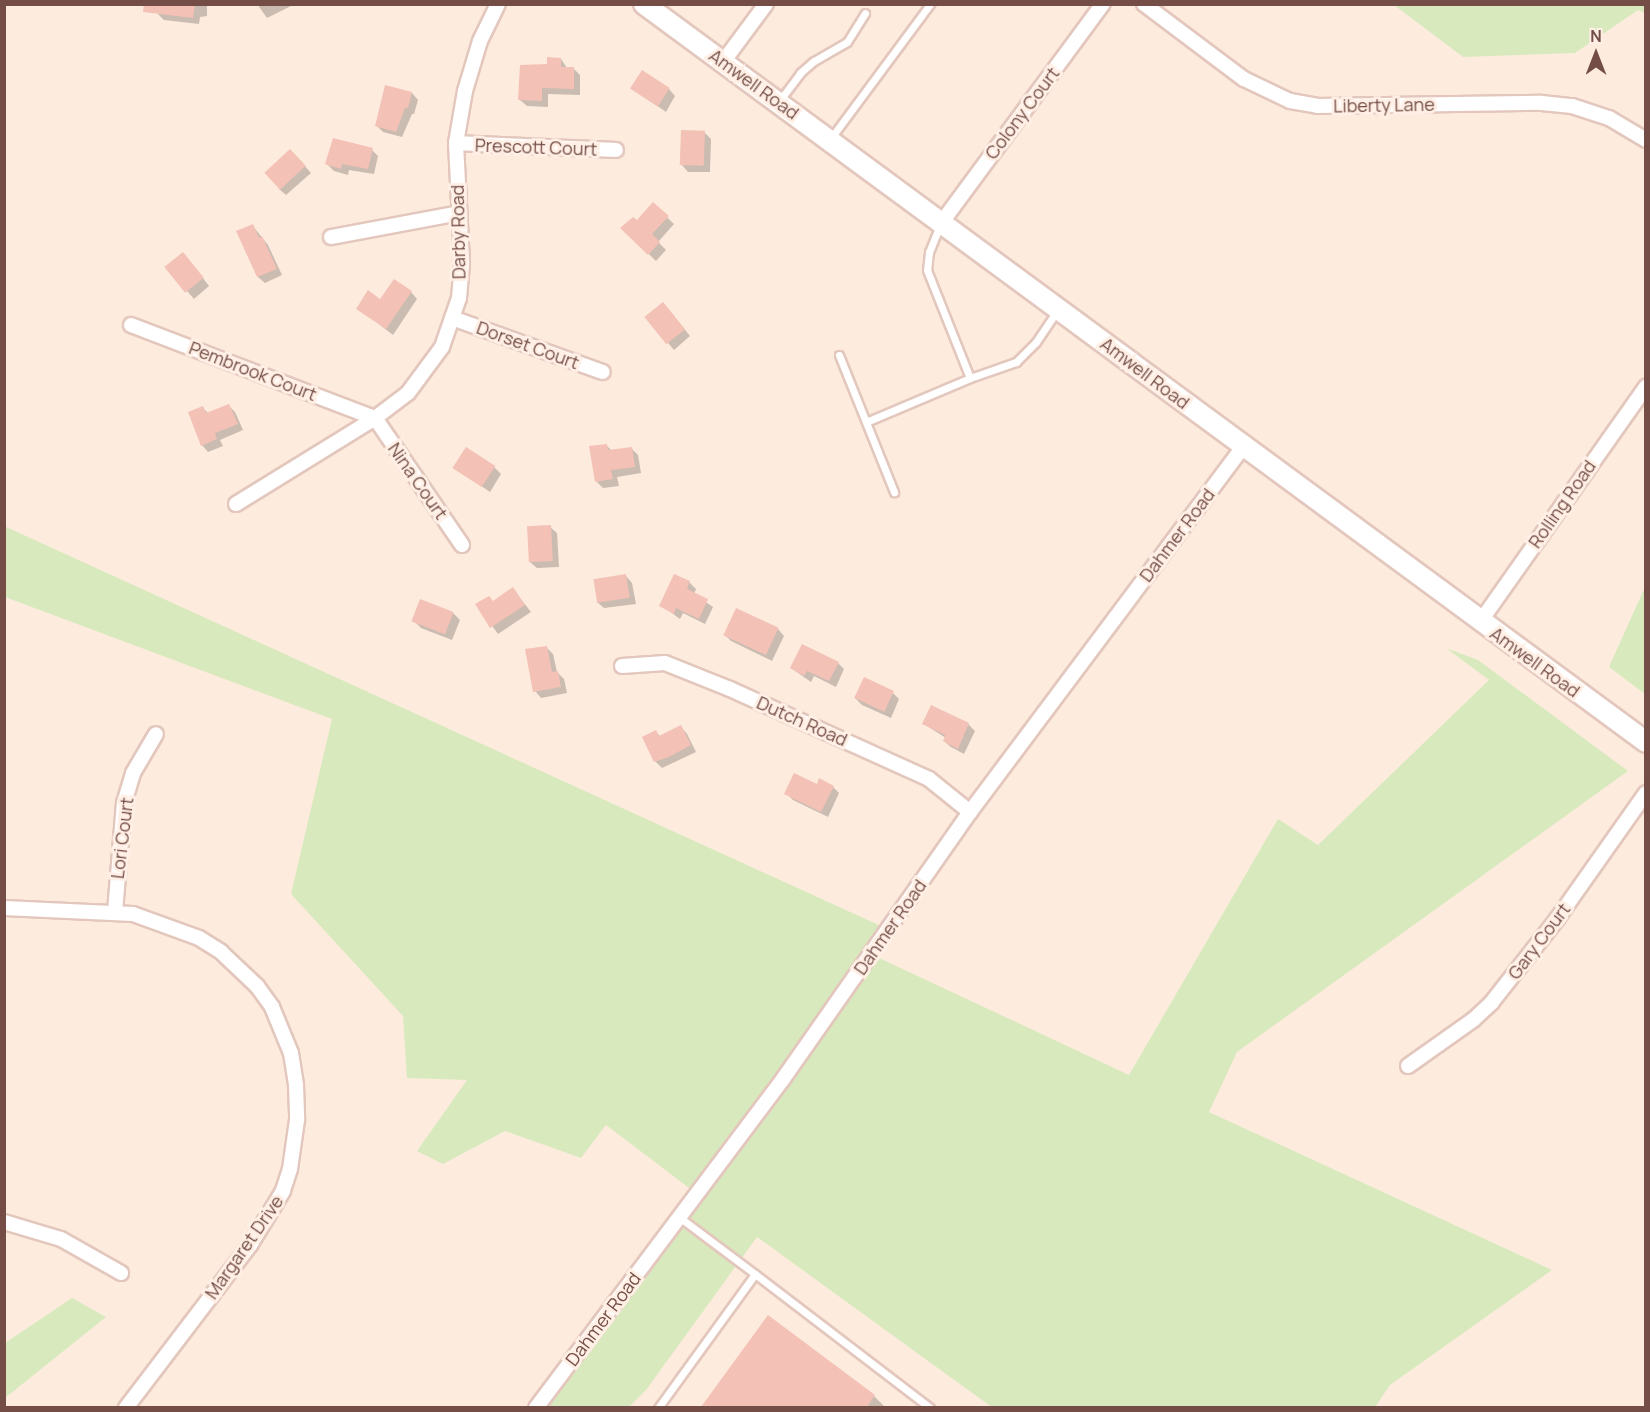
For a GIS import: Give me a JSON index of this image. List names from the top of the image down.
{
  "streets": {
    "main road": ["Amwell Road"],
    "street": [
      "Liberty Lane",
      "Colony Court",
      "Prescott Court",
      "Darby Road",
      "Dorset Court",
      "Pembrook Court",
      "Nina Court",
      "Rolling Road",
      "Dahmer Road",
      "Dutch Road",
      "Lori Court",
      "Gary Court",
      "Margaret Drive"
    ]
  },
  "crossings": [
    ["Amwell Road", "Colony Court"],
    ["Amwell Road", "Rolling Road"],
    ["Amwell Road", "Dahmer Road"],
    ["Prescott Court", "Darby Road"],
    ["Darby Road", "Dorset Court"],
    ["Darby Road", "Pembrook Court"],
    ["Darby Road", "Nina Court"],
    ["Pembrook Court", "Nina Court"],
    ["Dahmer Road", "Dutch Road"],
    ["Lori Court", "Margaret Drive"]
  ],
  "north": "top"
}
